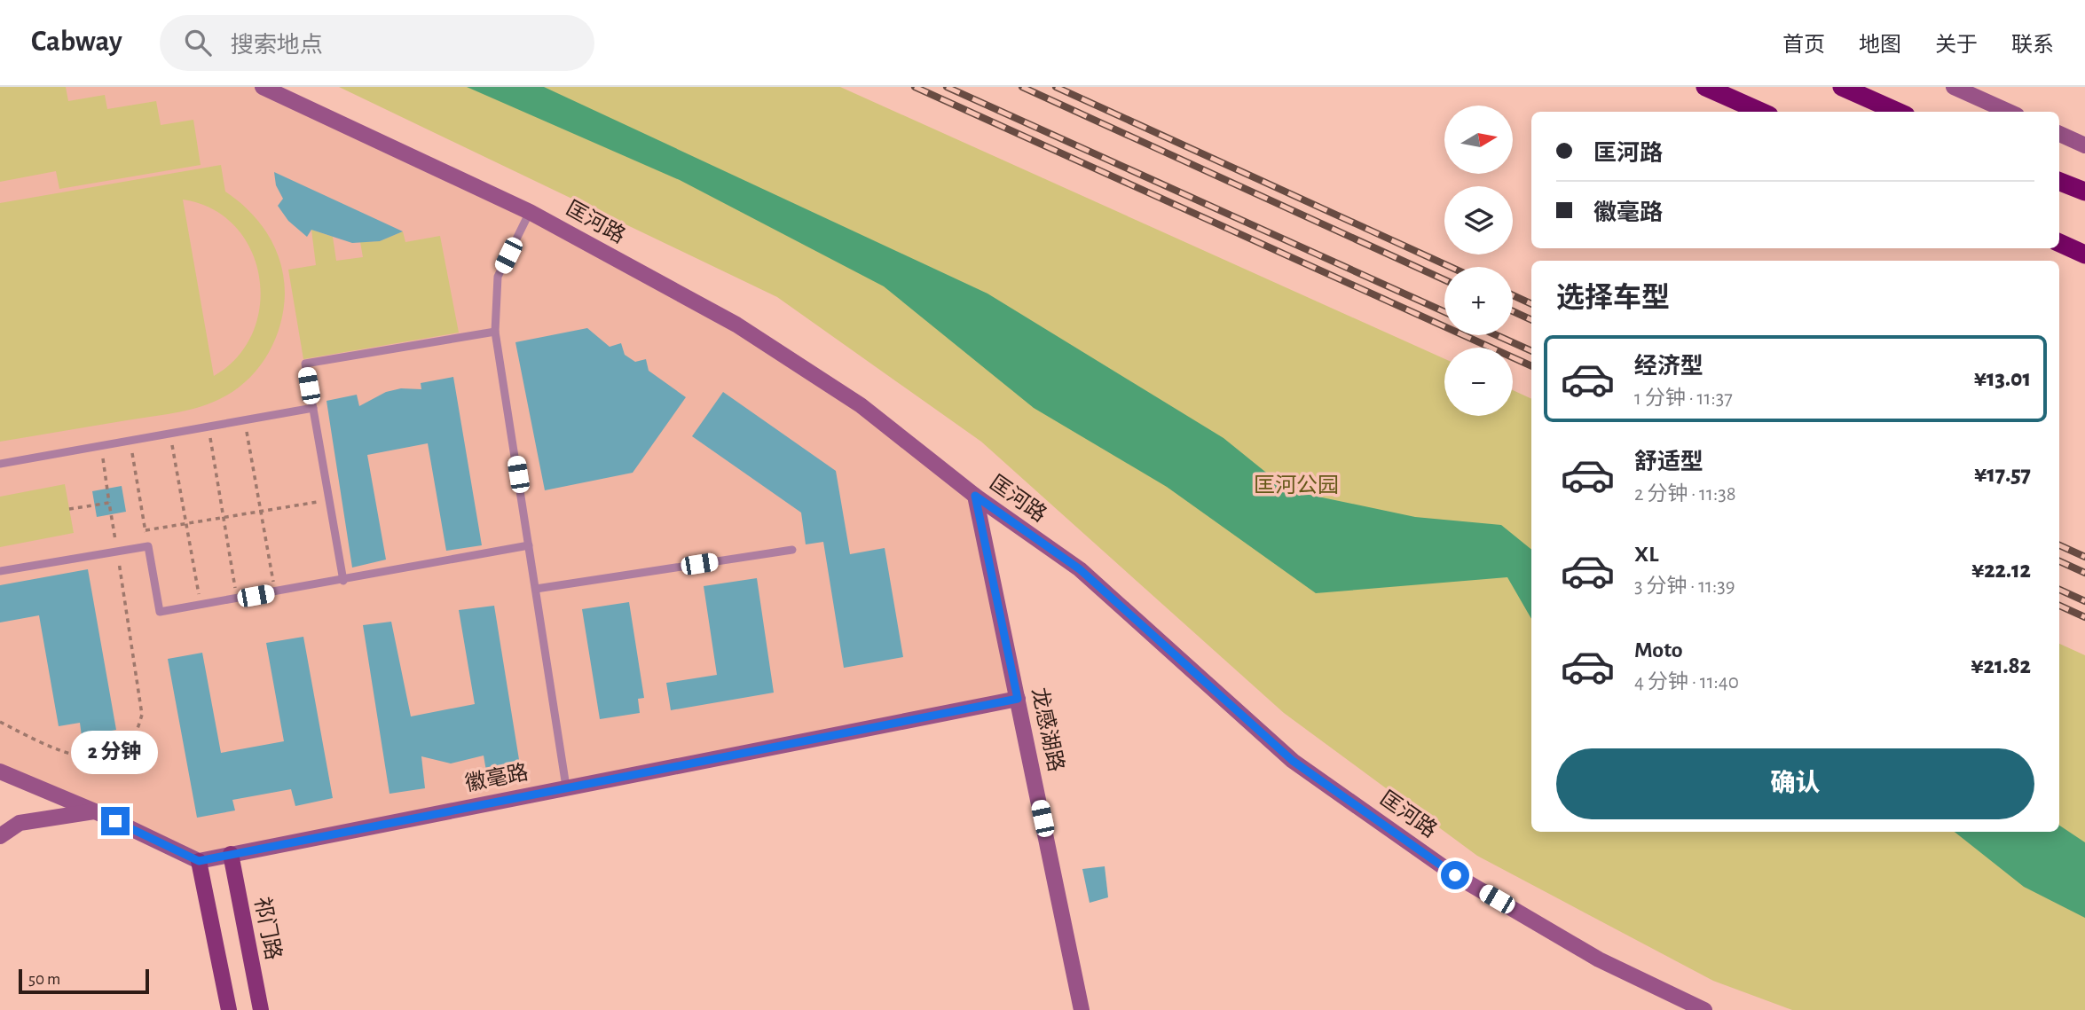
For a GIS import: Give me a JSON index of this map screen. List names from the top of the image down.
{
  "streets": {
    "main road": ["祁门路"],
    "street": ["匡河路", "龙感湖路", "徽毫路"]
  },
  "crossings": [
    ["匡河路", "龙感湖路"],
    ["龙感湖路", "徽毫路"],
    ["徽毫路", "祁门路"]
  ],
  "parks": ["匡河公园"],
  "scale_bar": "50 m",
  "north": "right",
  "page": {
    "header": "Cabway",
    "search": "搜索地点",
    "nav": [
      "首页",
      "地图",
      "关于",
      "联系"
    ],
    "map_buttons": ["+", "−"],
    "banner": ["匡河路", "徽毫路"],
    "heading": "选择车型",
    "list": [
      {
        "name": "经济型",
        "note": "1 分钟 · 11:37",
        "value": "¥13.01"
      },
      {
        "name": "舒适型",
        "note": "2 分钟 · 11:38",
        "value": "¥17.57"
      },
      {
        "name": "XL",
        "note": "3 分钟 · 11:39",
        "value": "¥22.12"
      },
      {
        "name": "Moto",
        "note": "4 分钟 · 11:40",
        "value": "¥21.82"
      }
    ],
    "bubble": "2 分钟",
    "buttons": "确认",
    "scale": "50 m"
  }
}
